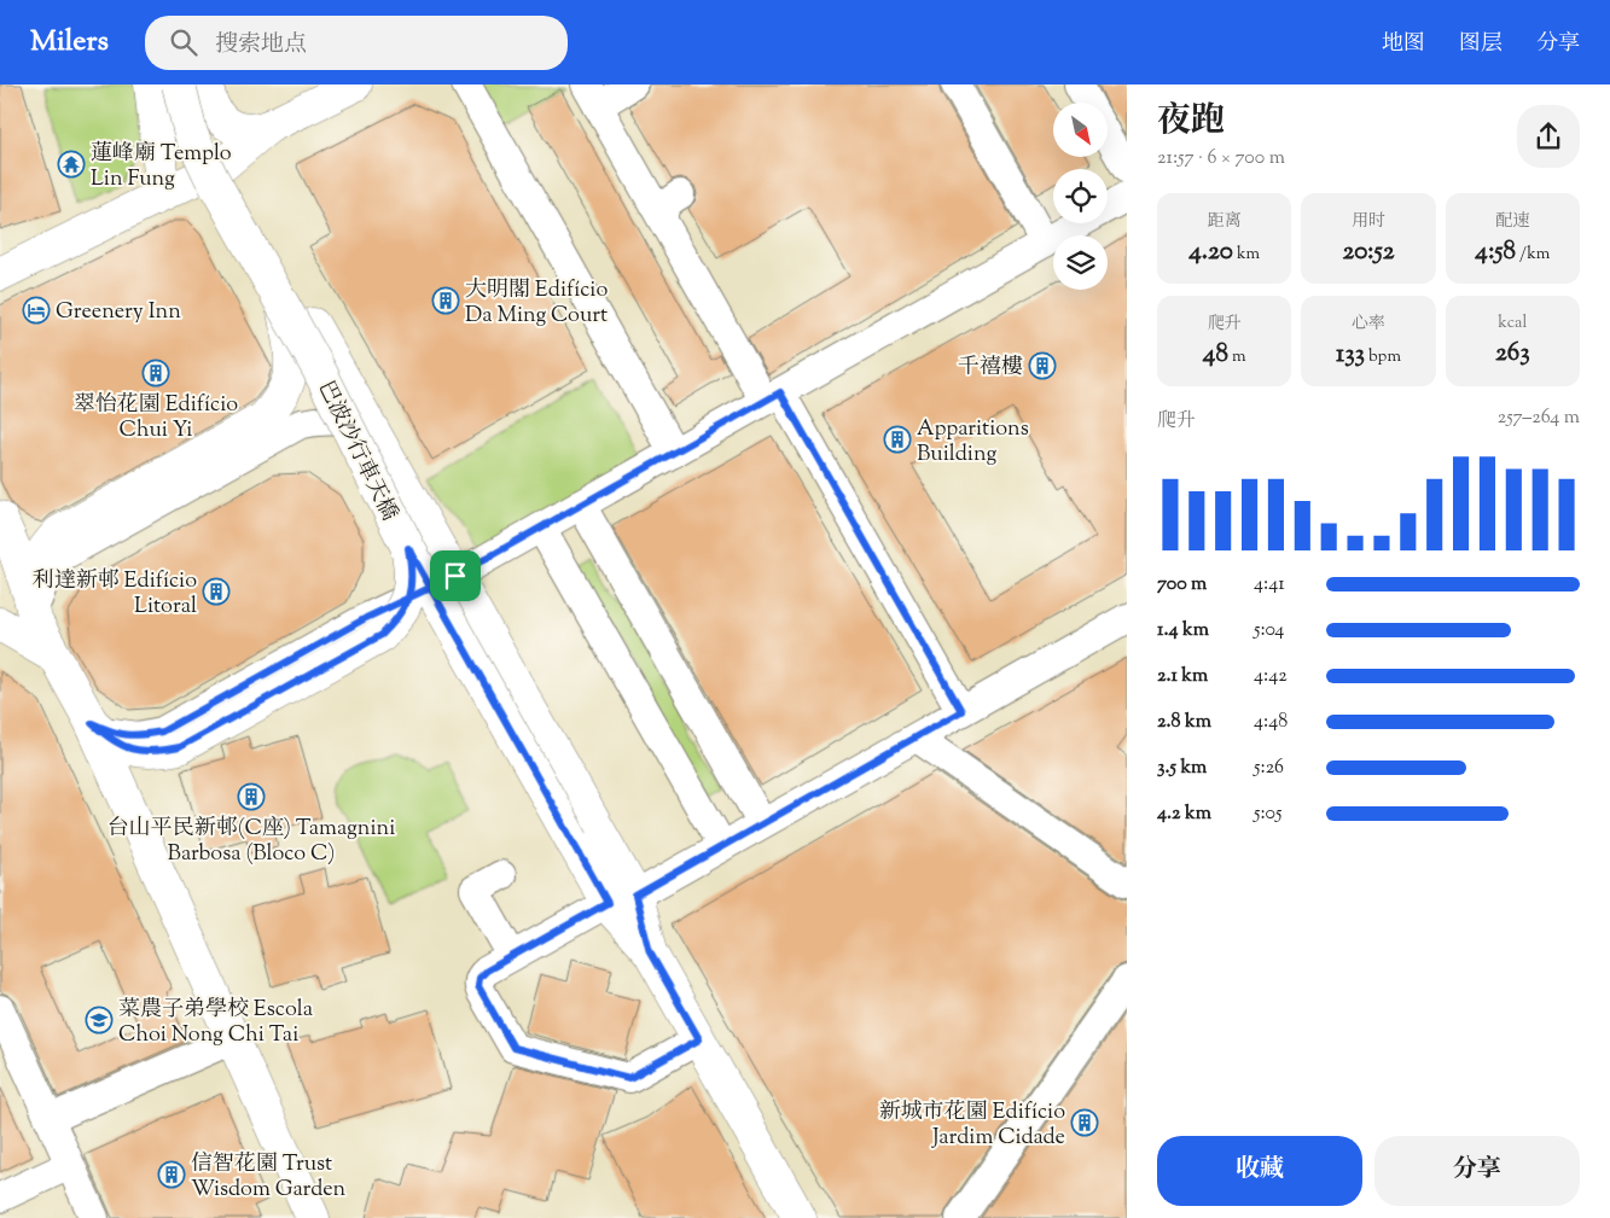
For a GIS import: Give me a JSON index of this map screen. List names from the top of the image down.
{
  "streets": {
    "main road": ["巴波沙行車天橋"]
  },
  "places": {
    "temple": ["蓮峰廟 Templo Lin Fung"],
    "building": [
      "大明閣 Edifício Da Ming Court",
      "千禧樓",
      "翠怡花園 Edifício Chui Yi",
      "Apparitions Building",
      "利達新邨 Edifício Litoral",
      "台山平民新邨(C座) Tamagnini Barbosa (Bloco C)",
      "新城市花園 Edifício Jardim Cidade",
      "信智花園 Trust Wisdom Garden"
    ],
    "hotel": ["Greenery Inn"],
    "school or university": ["菜農子弟學校 Escola Choi Nong Chi Tai"]
  },
  "north": "bottom right",
  "page": {
    "header": "Milers",
    "search": "搜索地点",
    "nav": ["地图", "图层", "分享"],
    "heading": ["夜跑", "21:57 · 6 × 700 m"],
    "stats": [
      ["距离", "4.20 km"],
      ["用时", "20:52"],
      ["配速", "4:58 /km"],
      ["爬升", "48 m"],
      ["心率", "133 bpm"],
      ["kcal", "263"]
    ],
    "chart": ["爬升", "257–264 m"],
    "list": [
      {
        "name": "700 m",
        "note": "4:41"
      },
      {
        "name": "1.4 km",
        "note": "5:04"
      },
      {
        "name": "2.1 km",
        "note": "4:42"
      },
      {
        "name": "2.8 km",
        "note": "4:48"
      },
      {
        "name": "3.5 km",
        "note": "5:26"
      },
      {
        "name": "4.2 km",
        "note": "5:05"
      }
    ],
    "buttons": ["收藏", "分享"]
  }
}
